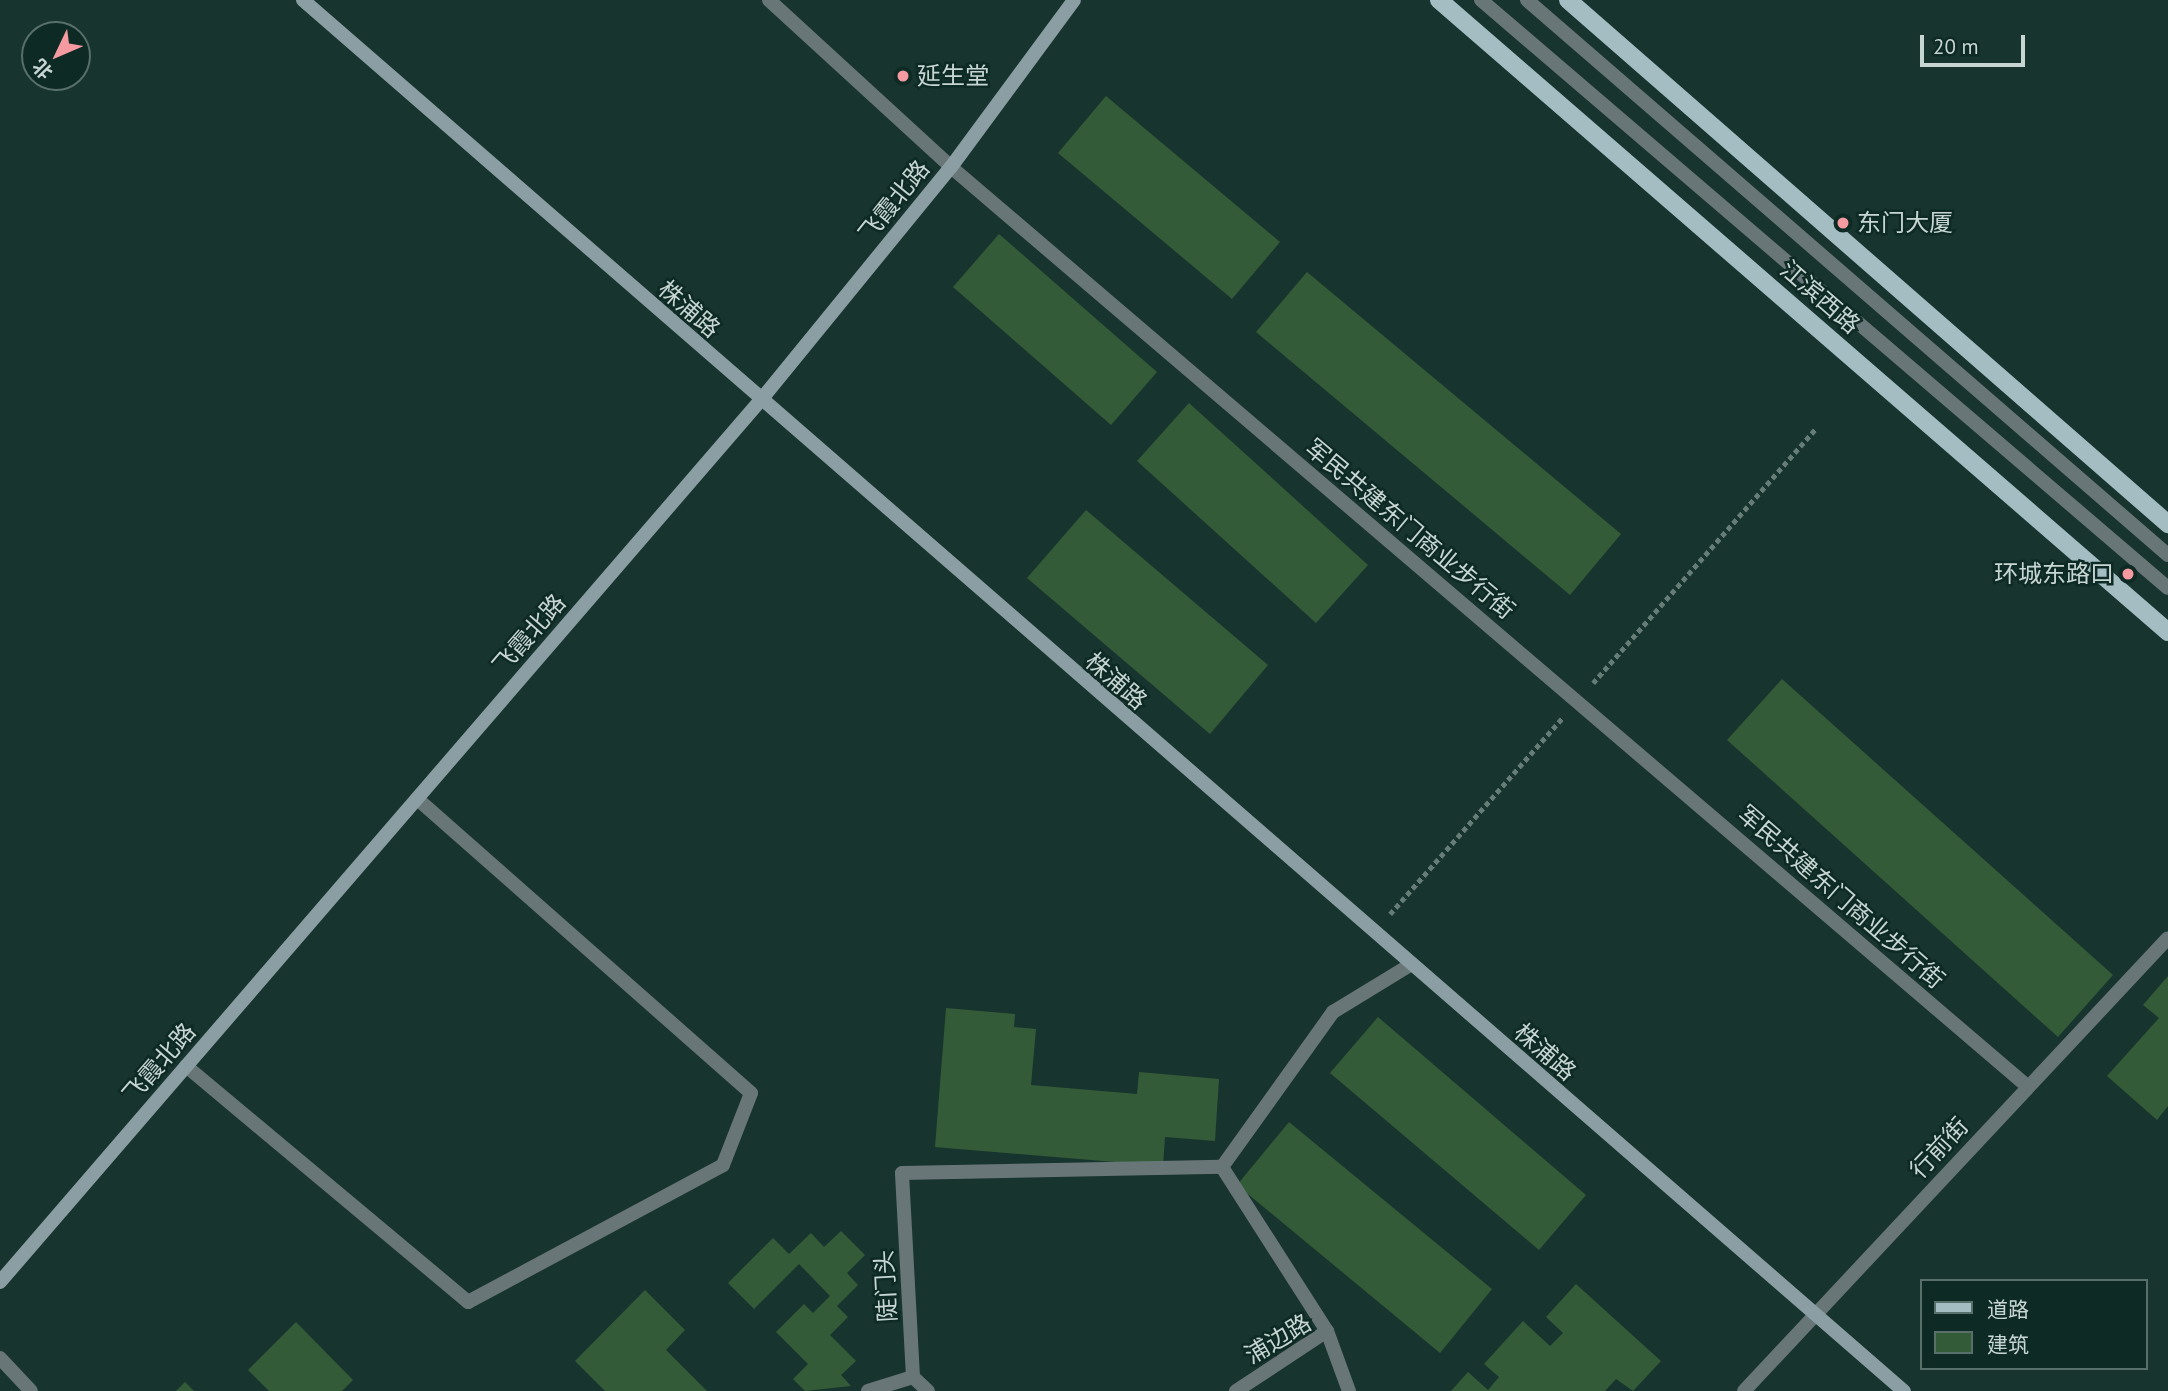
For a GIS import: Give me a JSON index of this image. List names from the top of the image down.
{
  "streets": {
    "main road": ["江滨西路"],
    "street": [
      "飞霞北路",
      "株浦路",
      "军民共建东门商业步行街",
      "行前街",
      "陡门头",
      "浦边路"
    ]
  },
  "crossings": [
    ["飞霞北路", "株浦路"],
    ["飞霞北路", "军民共建东门商业步行街"],
    ["株浦路", "行前街"],
    ["军民共建东门商业步行街", "行前街"]
  ],
  "places": ["延生堂", "东门大厦", "环城东路口"],
  "legend": ["道路", "建筑"],
  "scale_bar": "20 m",
  "north": "bottom left"
}
